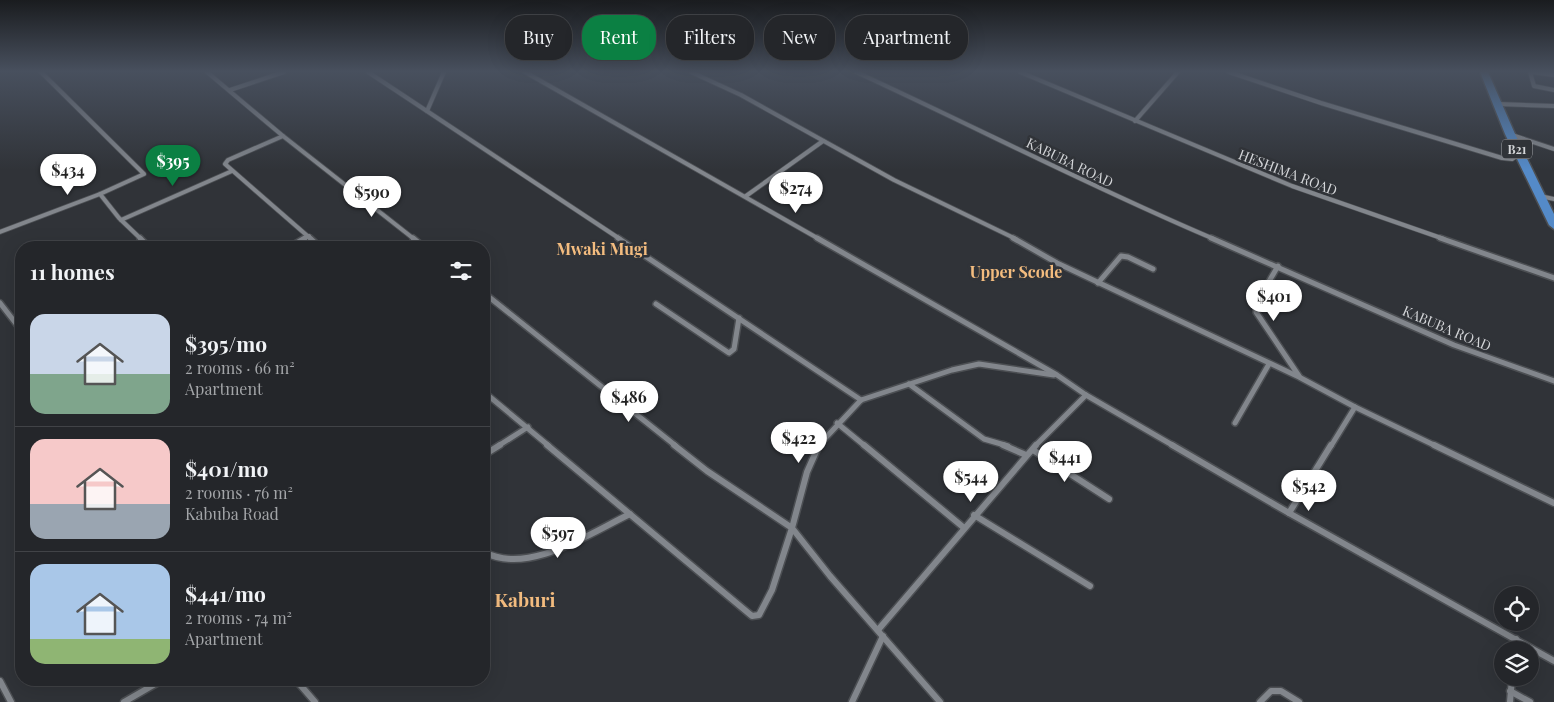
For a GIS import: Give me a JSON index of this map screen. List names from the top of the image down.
{
  "streets": {
    "highway": ["B21"],
    "street": ["KABUBA ROAD", "HESHIMA ROAD"]
  },
  "districts": ["Mwaki Mugi", "Upper Scode", "Kaburi"],
  "page": {
    "chip": [
      "Buy",
      "Rent",
      "Filters",
      "New",
      "Apartment"
    ],
    "price": [
      "$395",
      "$434",
      "$274",
      "$590",
      "$401",
      "$486",
      "$422",
      "$441",
      "$544",
      "$542",
      "$597"
    ],
    "heading": "11 homes",
    "list": [
      {
        "name": "$395/mo",
        "note": "2 rooms · 66 m² · Apartment"
      },
      {
        "name": "$401/mo",
        "note": "2 rooms · 76 m² · Kabuba Road"
      },
      {
        "name": "$441/mo",
        "note": "2 rooms · 74 m² · Apartment"
      }
    ]
  }
}
